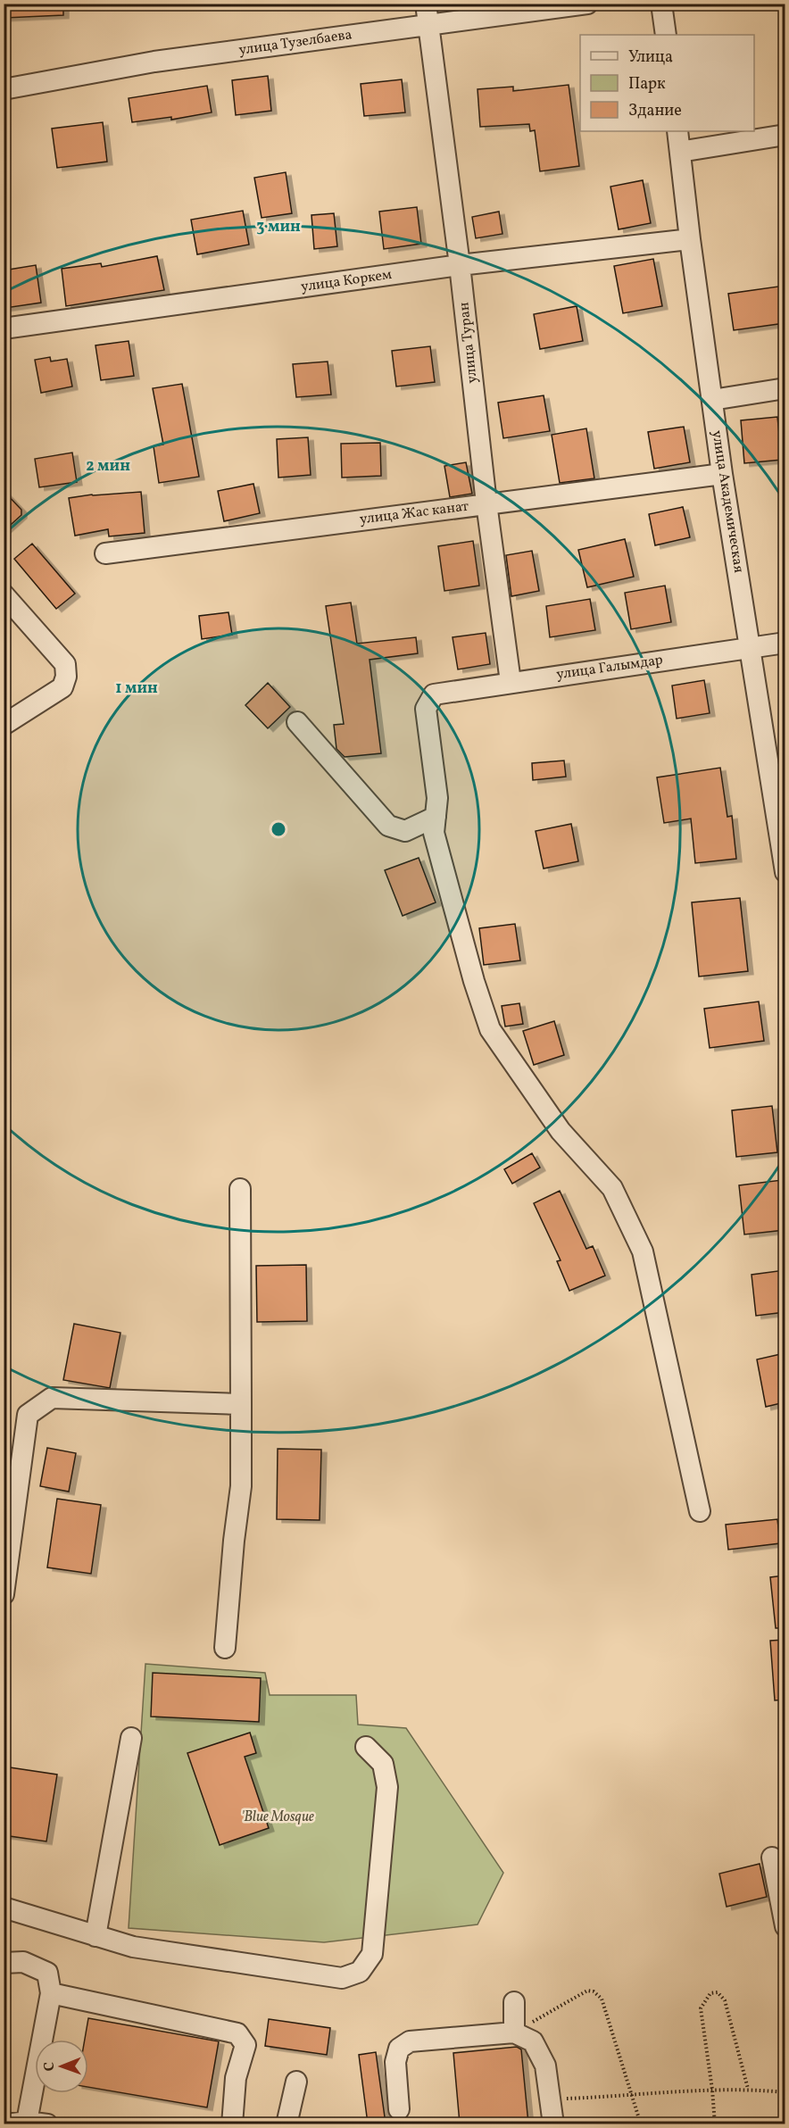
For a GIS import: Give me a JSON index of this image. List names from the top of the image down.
{
  "streets": {
    "street": [
      "улица Тузелбаева",
      "улица Коркем",
      "улица Туран",
      "улица Академическая",
      "улица Жас канат",
      "улица Галымдар"
    ]
  },
  "crossings": [
    ["улица Тузелбаева", "улица Туран"],
    ["улица Коркем", "улица Туран"],
    ["улица Коркем", "улица Академическая"],
    ["улица Туран", "улица Жас канат"],
    ["улица Туран", "улица Галымдар"],
    ["улица Академическая", "улица Жас канат"],
    ["улица Академическая", "улица Галымдар"]
  ],
  "parks": ["'Blue Mosque"],
  "legend": ["Улица", "Парк", "Здание"],
  "north": "left",
  "rings": ["3 мин", "2 мин", "1 мин"]
}
